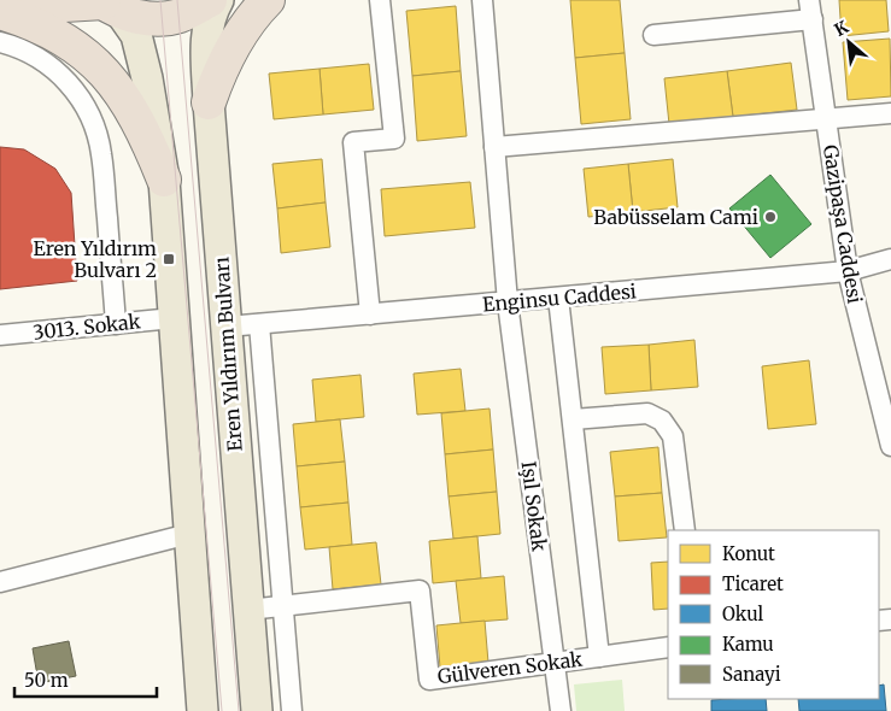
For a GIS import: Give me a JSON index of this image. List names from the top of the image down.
{
  "streets": {
    "main road": ["Eren Yıldırım Bulvarı"],
    "street": [
      "Gazipaşa Caddesi",
      "Enginsu Caddesi",
      "3013. Sokak",
      "Işıl Sokak",
      "Gülveren Sokak"
    ]
  },
  "crossings": [
    ["Gazipaşa Caddesi", "Enginsu Caddesi"],
    ["Enginsu Caddesi", "Eren Yıldırım Bulvarı"],
    ["Enginsu Caddesi", "Işıl Sokak"],
    ["Eren Yıldırım Bulvarı", "Gülveren Sokak"],
    ["Işıl Sokak", "Gülveren Sokak"]
  ],
  "places": {
    "other": ["Babüsselam Cami"],
    "transit": ["Eren Yıldırım Bulvarı 2"]
  },
  "legend": [
    "Konut",
    "Ticaret",
    "Okul",
    "Kamu",
    "Sanayi"
  ],
  "scale_bar": "50 m",
  "north": "top left"
}
